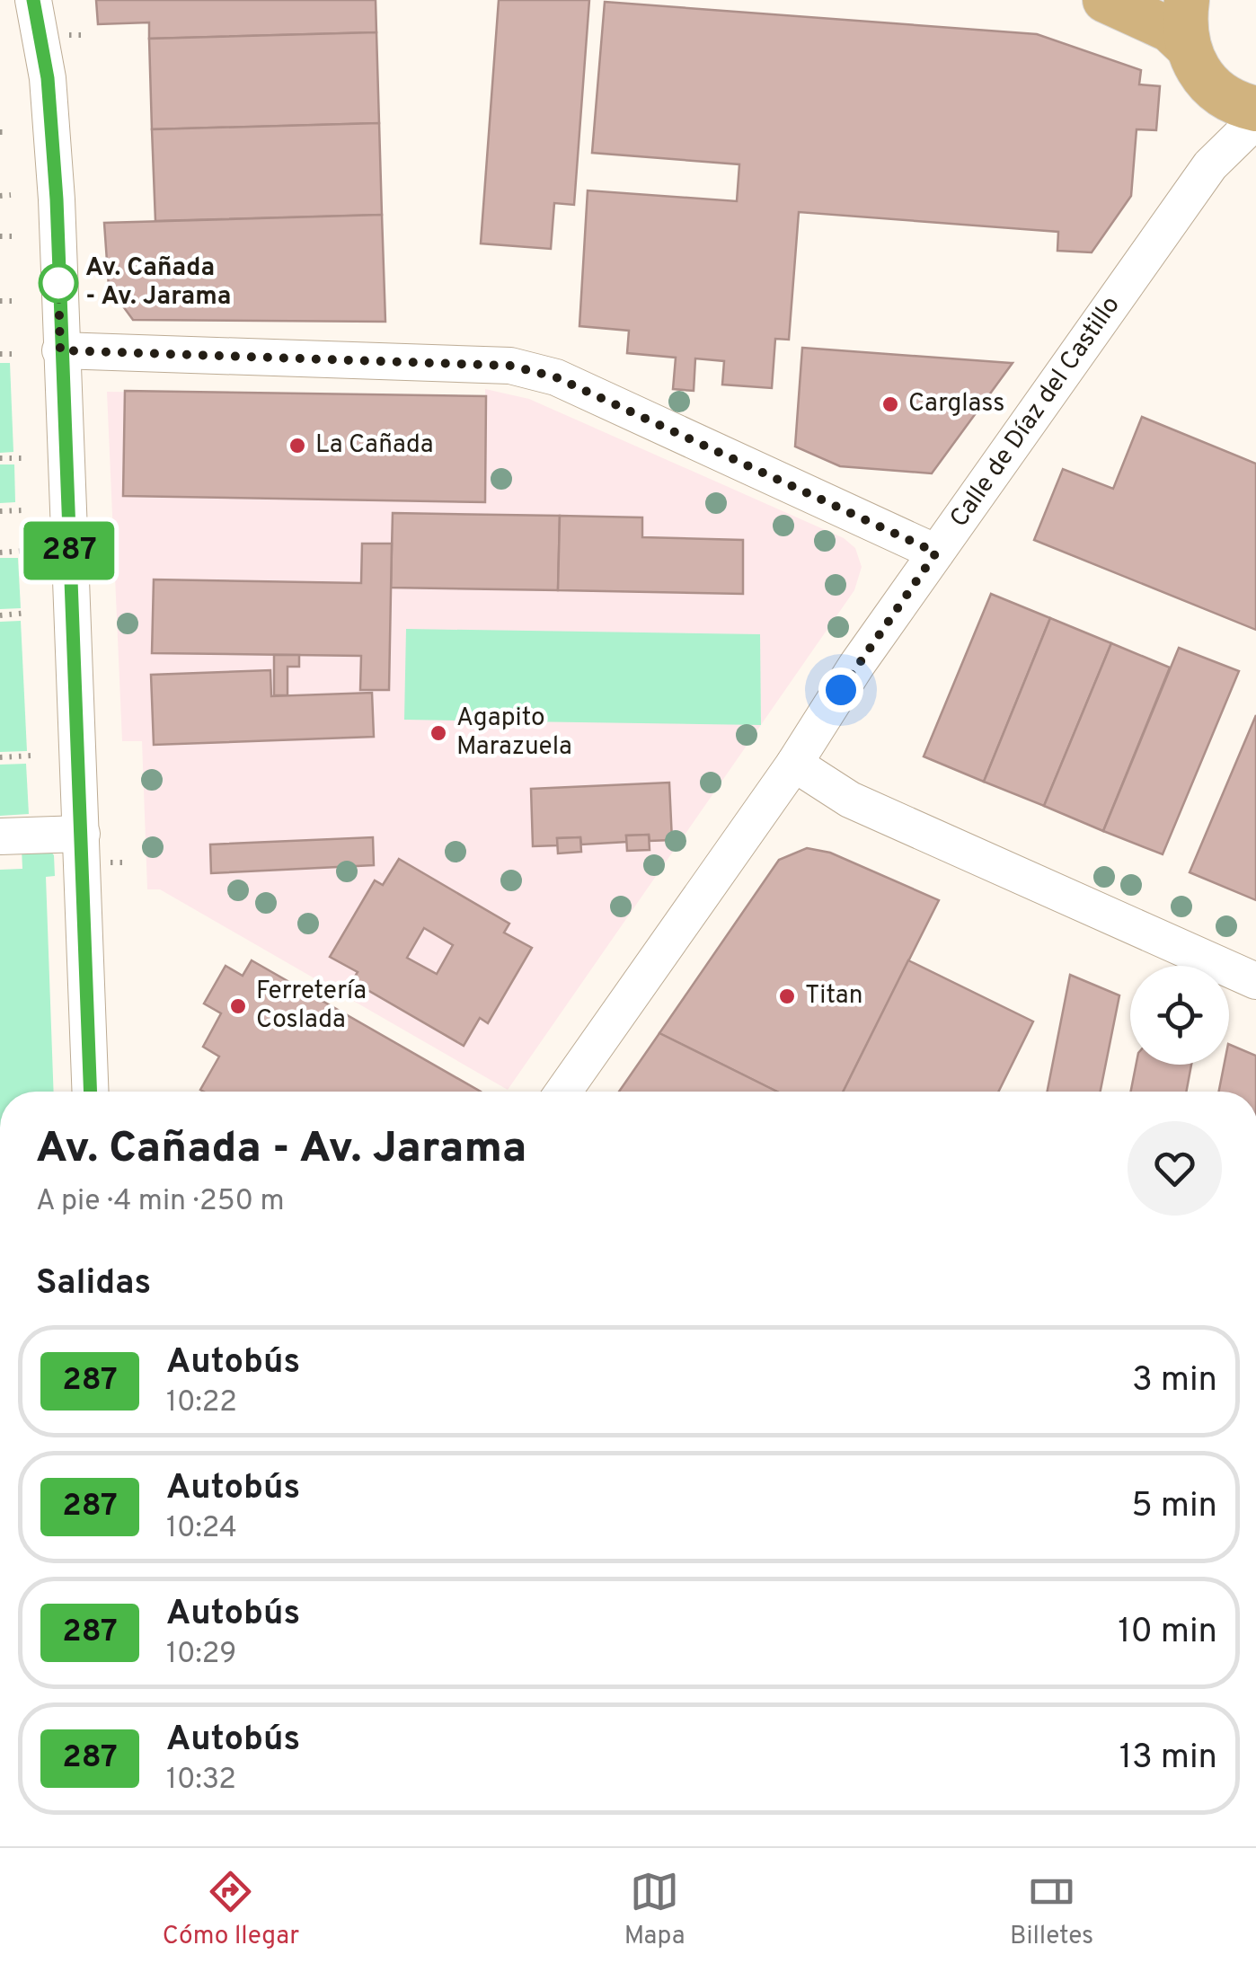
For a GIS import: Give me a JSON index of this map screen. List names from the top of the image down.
{
  "streets": {
    "street": ["Calle de Díaz del Castillo"]
  },
  "places": [
    "Av. Cañada - Av. Jarama",
    "Carglass",
    "La Cañada",
    "Agapito Marazuela",
    "Titan",
    "Ferretería Coslada"
  ],
  "lines": ["bus line 287"],
  "page": {
    "on_map": "287",
    "heading": [
      ["Av. Cañada - Av. Jarama", "A pie · 4 min · 250 m"],
      "Salidas"
    ],
    "list": [
      {
        "mark": "287",
        "name": "Autobús",
        "note": "10:22",
        "value": "3 min"
      },
      {
        "mark": "287",
        "name": "Autobús",
        "note": "10:24",
        "value": "5 min"
      },
      {
        "mark": "287",
        "name": "Autobús",
        "note": "10:29",
        "value": "10 min"
      },
      {
        "mark": "287",
        "name": "Autobús",
        "note": "10:32",
        "value": "13 min"
      }
    ],
    "tabs": ["Cómo llegar", "Mapa", "Billetes"]
  }
}
